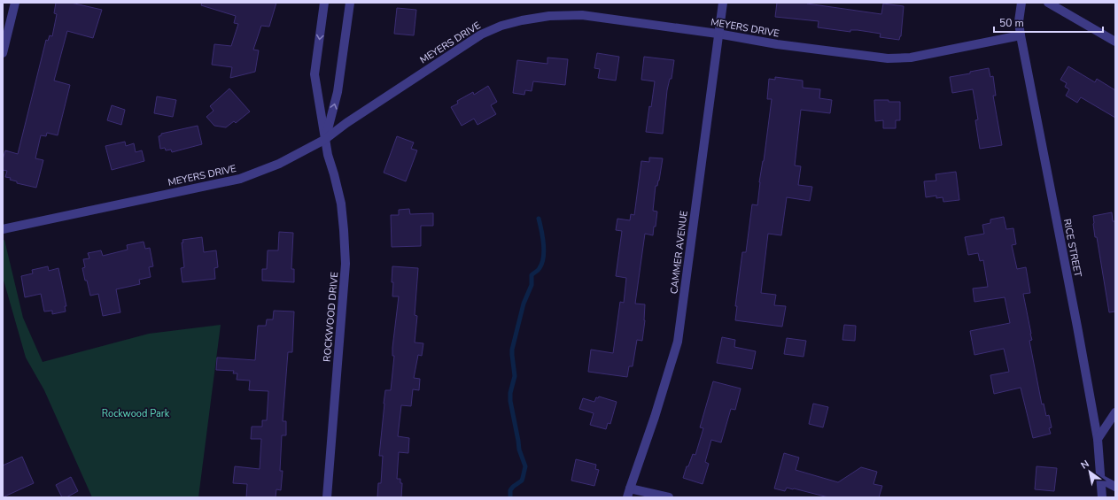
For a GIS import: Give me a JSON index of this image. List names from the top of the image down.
{
  "streets": {
    "street": [
      "MEYERS DRIVE",
      "RICE STREET",
      "CAMMER AVENUE",
      "ROCKWOOD DRIVE"
    ]
  },
  "crossings": [
    ["MEYERS DRIVE", "RICE STREET"],
    ["MEYERS DRIVE", "CAMMER AVENUE"],
    ["MEYERS DRIVE", "ROCKWOOD DRIVE"]
  ],
  "parks": ["Rockwood Park"],
  "scale_bar": "50 m",
  "north": "top left"
}
